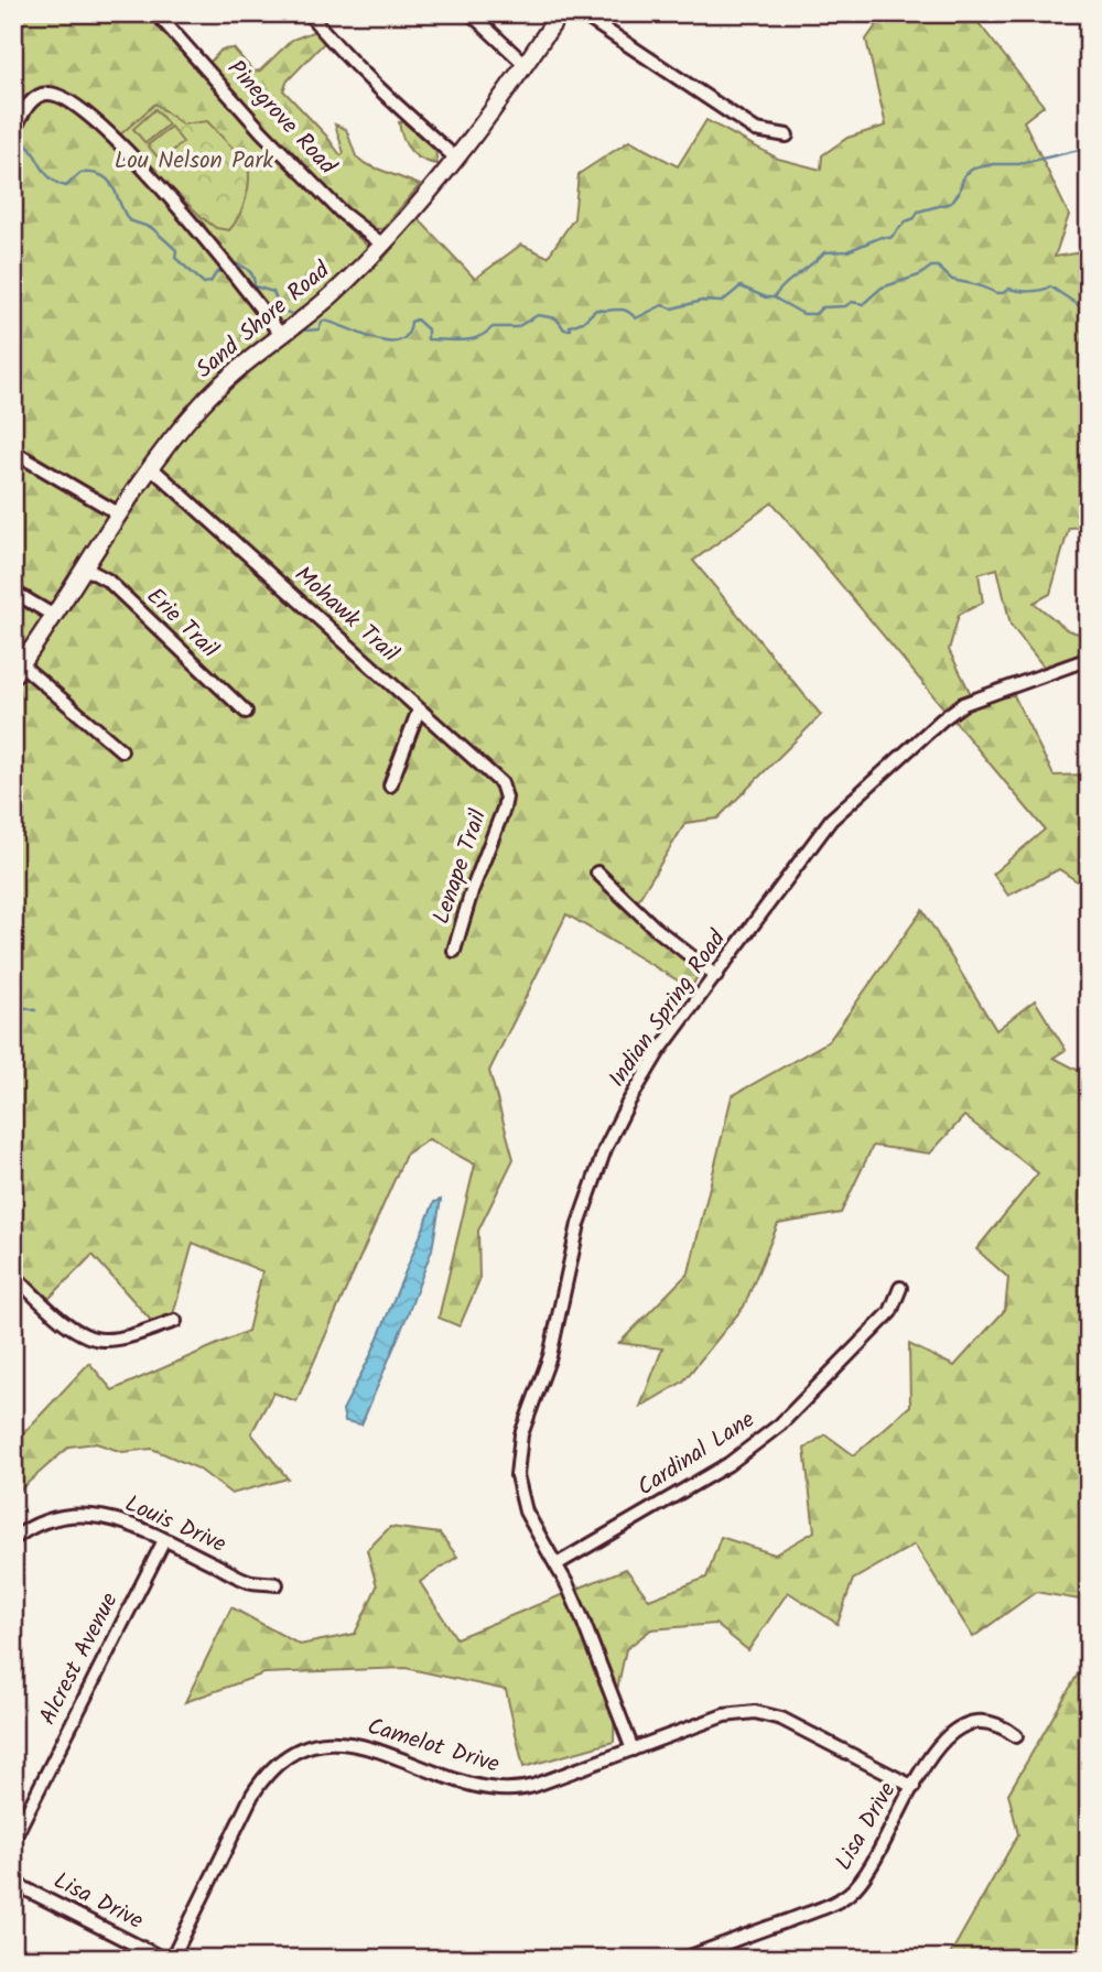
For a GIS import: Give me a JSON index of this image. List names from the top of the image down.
{
  "streets": {
    "street": [
      "Pinegrove Road",
      "Sand Shore Road",
      "Mohawk Trail",
      "Erie Trail",
      "Lenape Trail",
      "Indian Spring Road",
      "Cardinal Lane",
      "Louis Drive",
      "Alcrest Avenue",
      "Camelot Drive",
      "Lisa Drive"
    ]
  },
  "crossings": [
    ["Pinegrove Road", "Sand Shore Road"],
    ["Sand Shore Road", "Mohawk Trail"],
    ["Sand Shore Road", "Erie Trail"],
    ["Mohawk Trail", "Lenape Trail"],
    ["Indian Spring Road", "Cardinal Lane"],
    ["Indian Spring Road", "Camelot Drive"],
    ["Louis Drive", "Alcrest Avenue"],
    ["Camelot Drive", "Lisa Drive"]
  ],
  "parks": ["Lou Nelson Park"]
}
